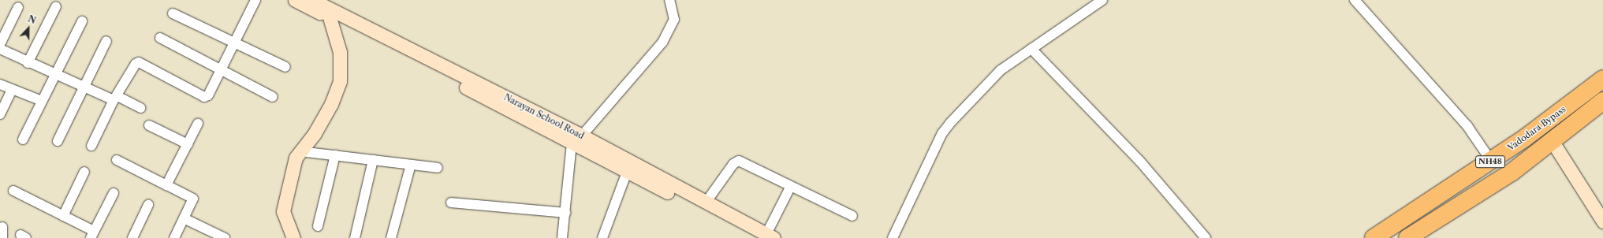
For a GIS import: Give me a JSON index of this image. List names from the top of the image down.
{
  "streets": {
    "highway": ["Vadodara Bypass", "NH48"],
    "street": ["Narayan School Road"]
  },
  "north": "top"
}
